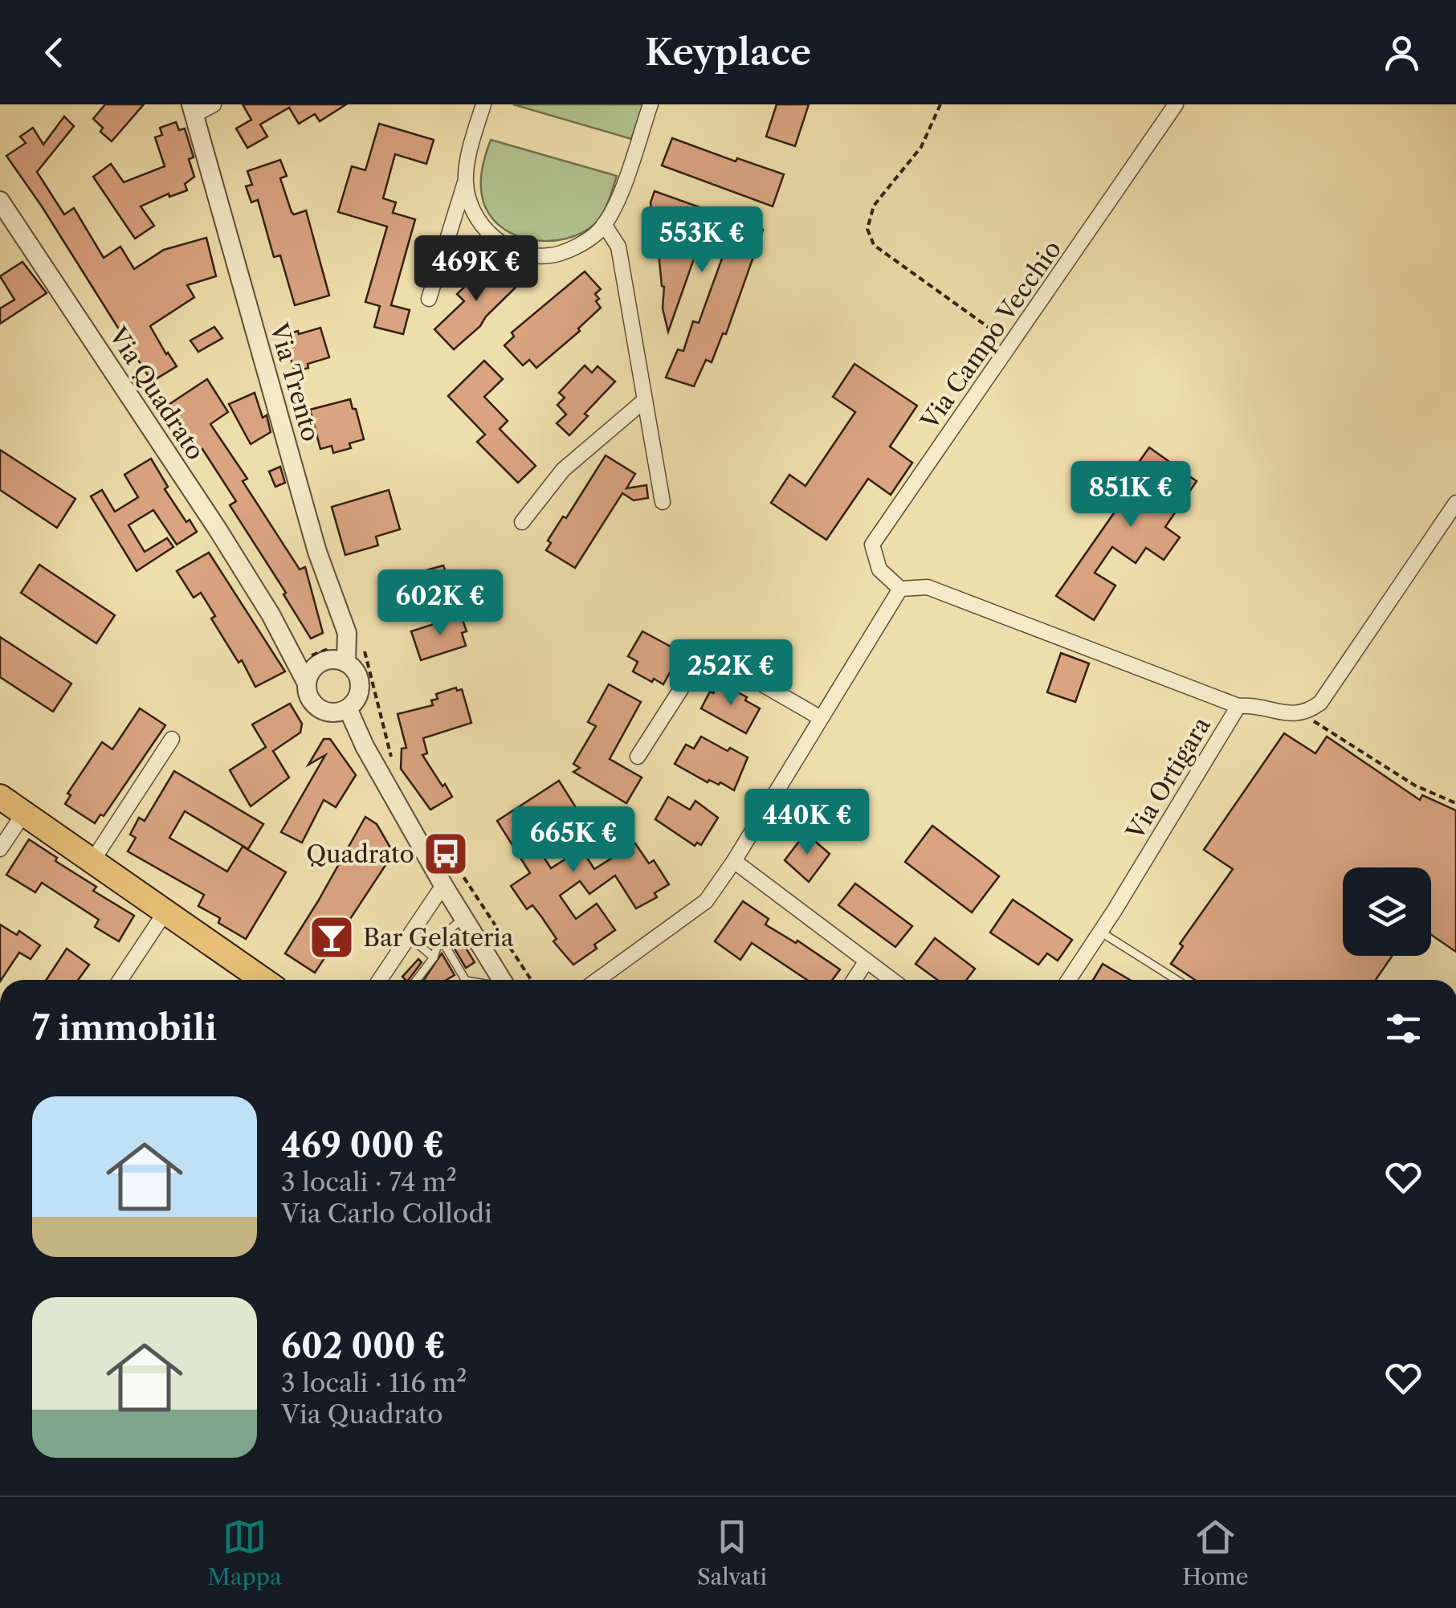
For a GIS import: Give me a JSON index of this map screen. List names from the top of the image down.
{
  "streets": {
    "street": [
      "Via Campo Vecchio",
      "Via Trento",
      "Via Quadrato",
      "Via Ortigara"
    ]
  },
  "crossings": [
    ["Via Trento", "Via Quadrato"]
  ],
  "places": {
    "bus stop": ["Quadrato"],
    "bar": ["Bar Gelateria"]
  },
  "page": {
    "header": "Keyplace",
    "price": [
      "553K €",
      "469K €",
      "851K €",
      "602K €",
      "252K €",
      "440K €",
      "665K €"
    ],
    "heading": "7 immobili",
    "list": [
      {
        "name": "469 000 €",
        "note": "3 locali · 74 m² · Via Carlo Collodi"
      },
      {
        "name": "602 000 €",
        "note": "3 locali · 116 m² · Via Quadrato"
      }
    ],
    "tabs": ["Mappa", "Salvati", "Home"]
  }
}
